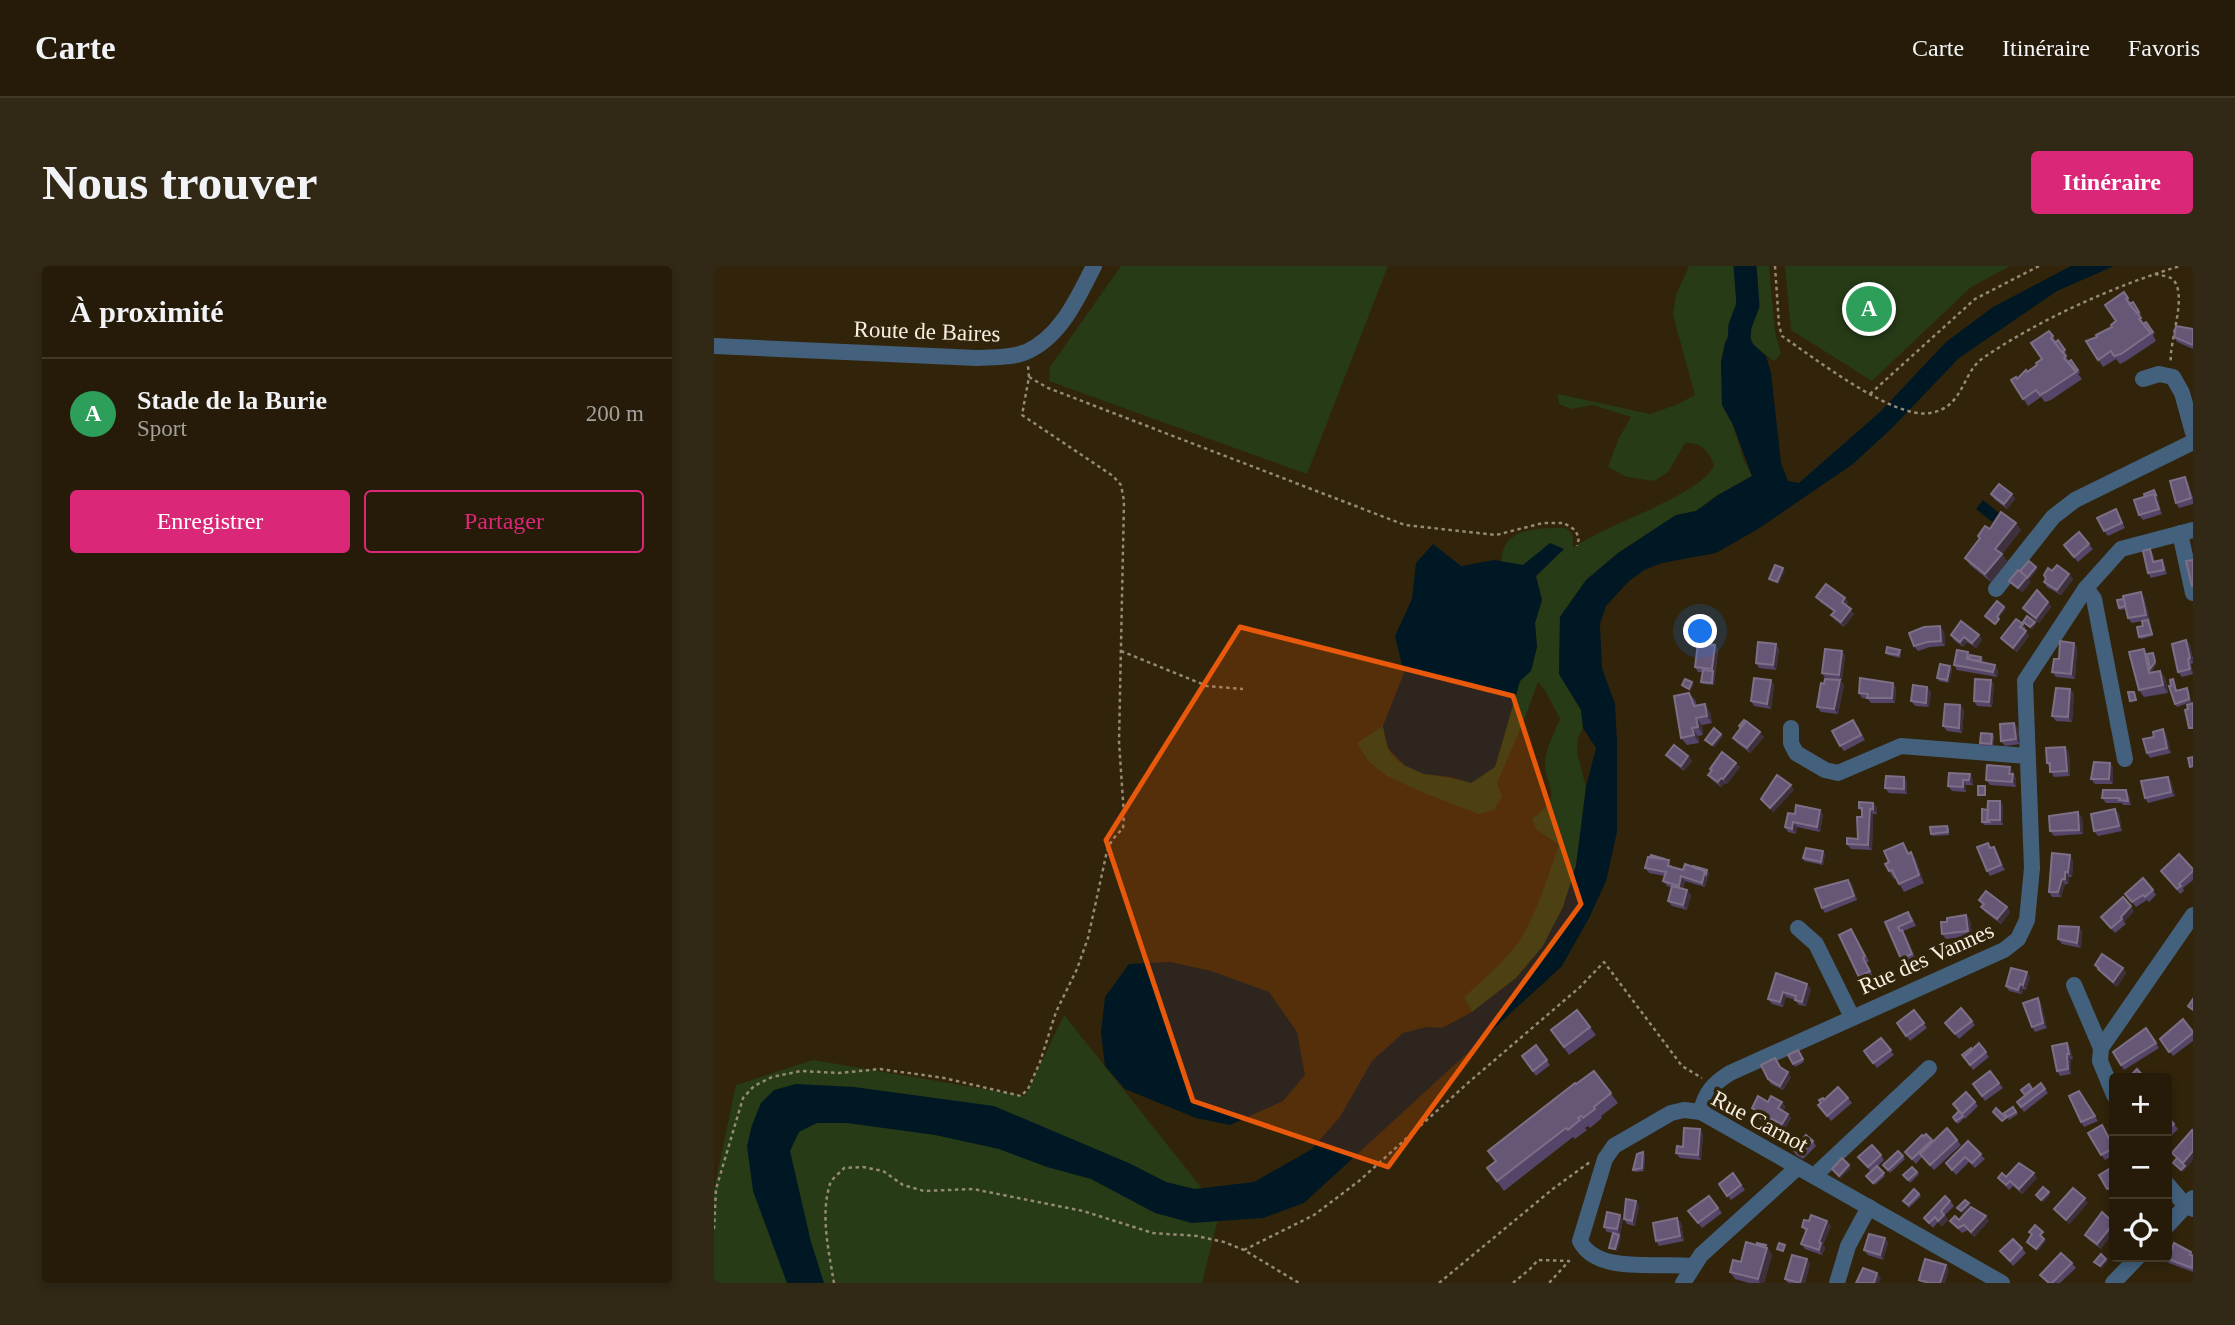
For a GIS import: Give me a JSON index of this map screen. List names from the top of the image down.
{
  "streets": {
    "street": ["Route de Baires", "Rue des Vannes", "Rue Carnot"]
  },
  "page": {
    "header": "Carte",
    "nav": ["Carte", "Itinéraire", "Favoris"],
    "buttons": [
      "Itinéraire",
      ["Enregistrer", "Partager"]
    ],
    "title": "Nous trouver",
    "heading": "À proximité",
    "pins": "A",
    "list": [
      {
        "mark": "A",
        "name": "Stade de la Burie",
        "note": "Sport",
        "value": "200 m"
      }
    ],
    "map_buttons": ["+", "−"]
  }
}
